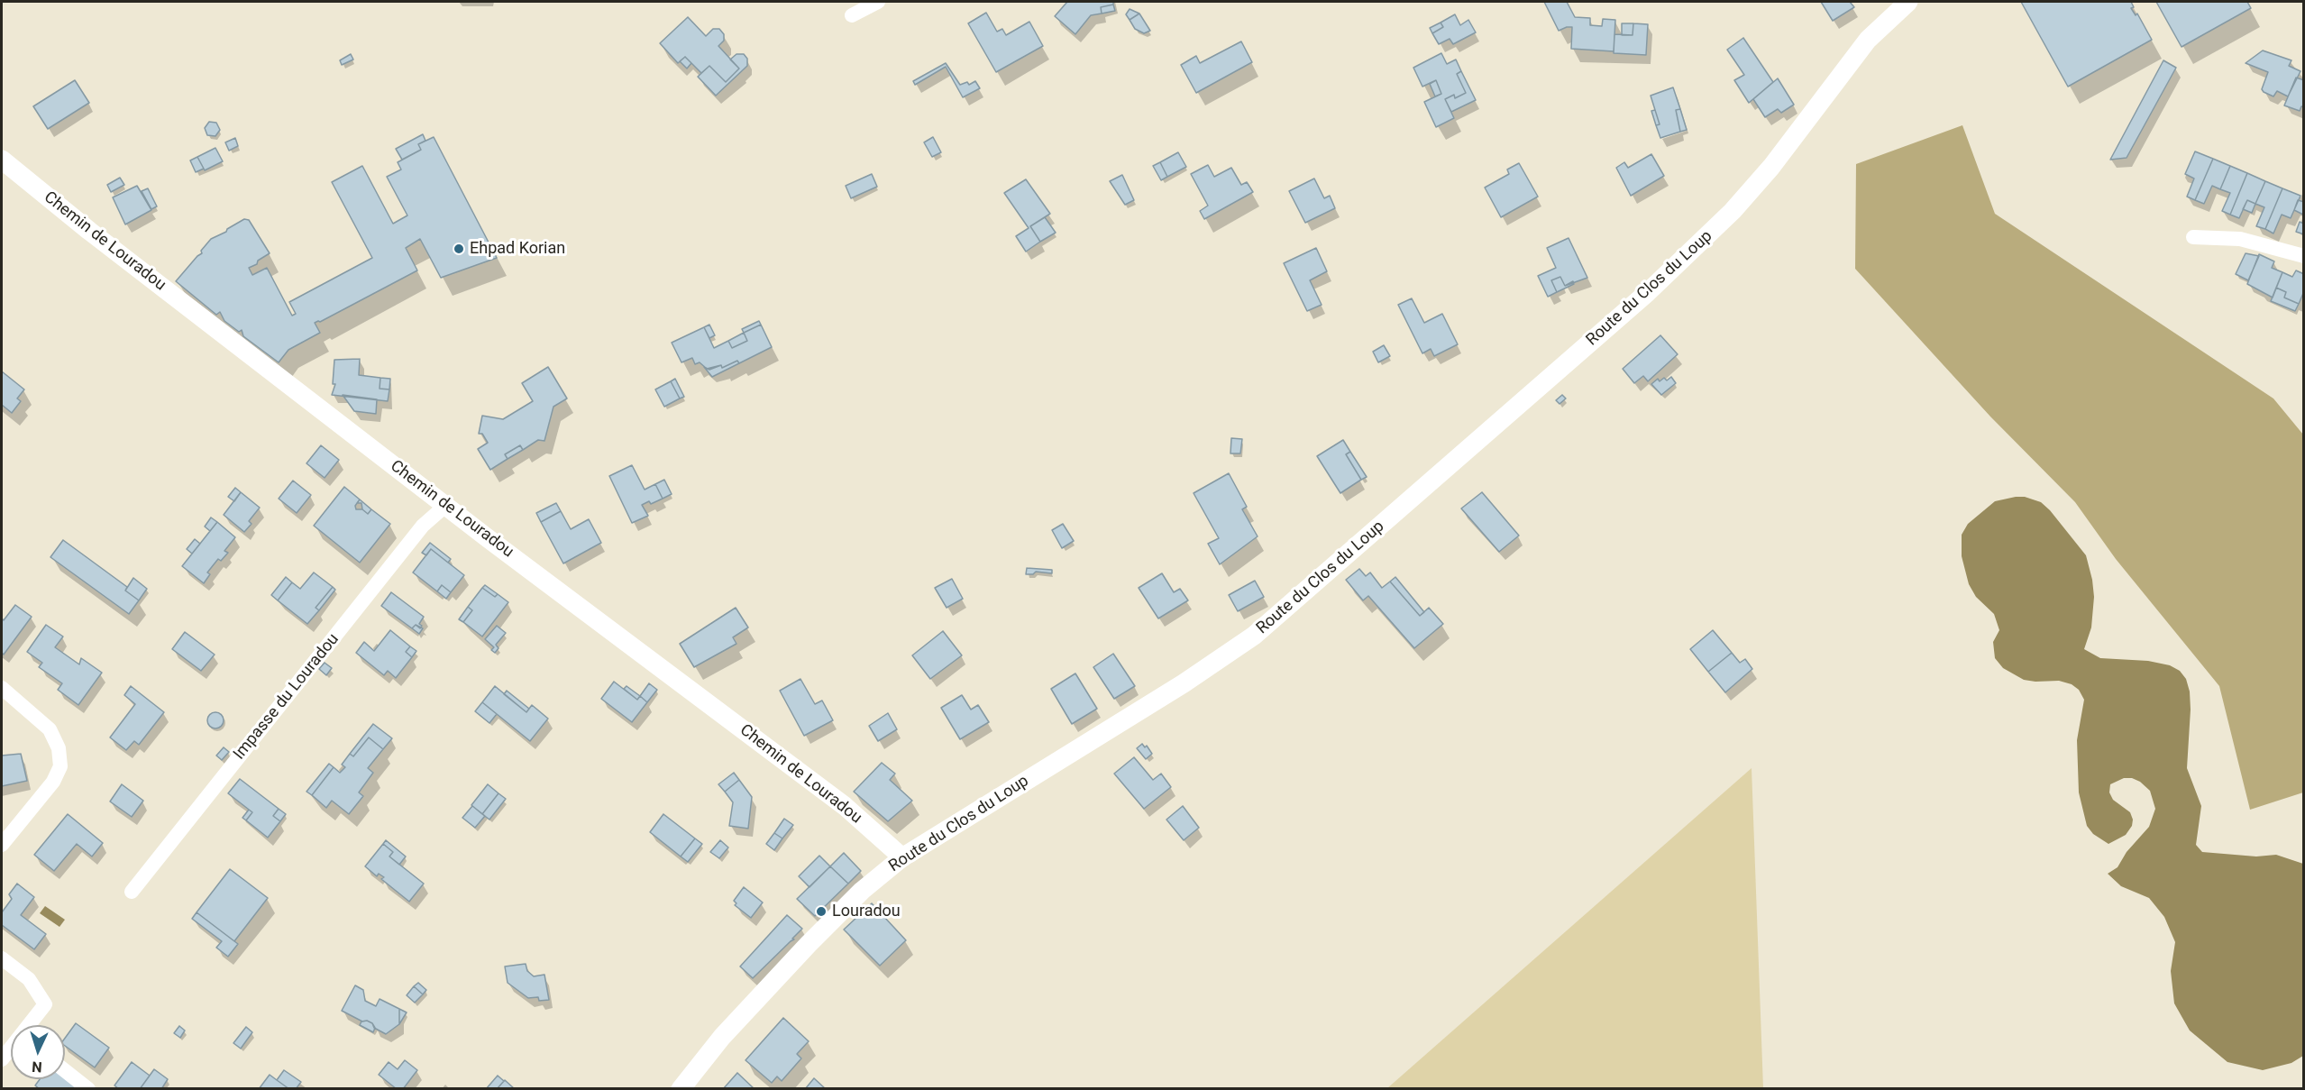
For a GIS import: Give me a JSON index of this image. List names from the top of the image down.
{
  "streets": {
    "street": ["Chemin de Louradou", "Route du Clos du Loup", "Impasse du Louradou"]
  },
  "crossings": [
    ["Chemin de Louradou", "Route du Clos du Loup"],
    ["Chemin de Louradou", "Impasse du Louradou"]
  ],
  "places": ["Ehpad Korian", "Louradou"],
  "north": "bottom"
}
